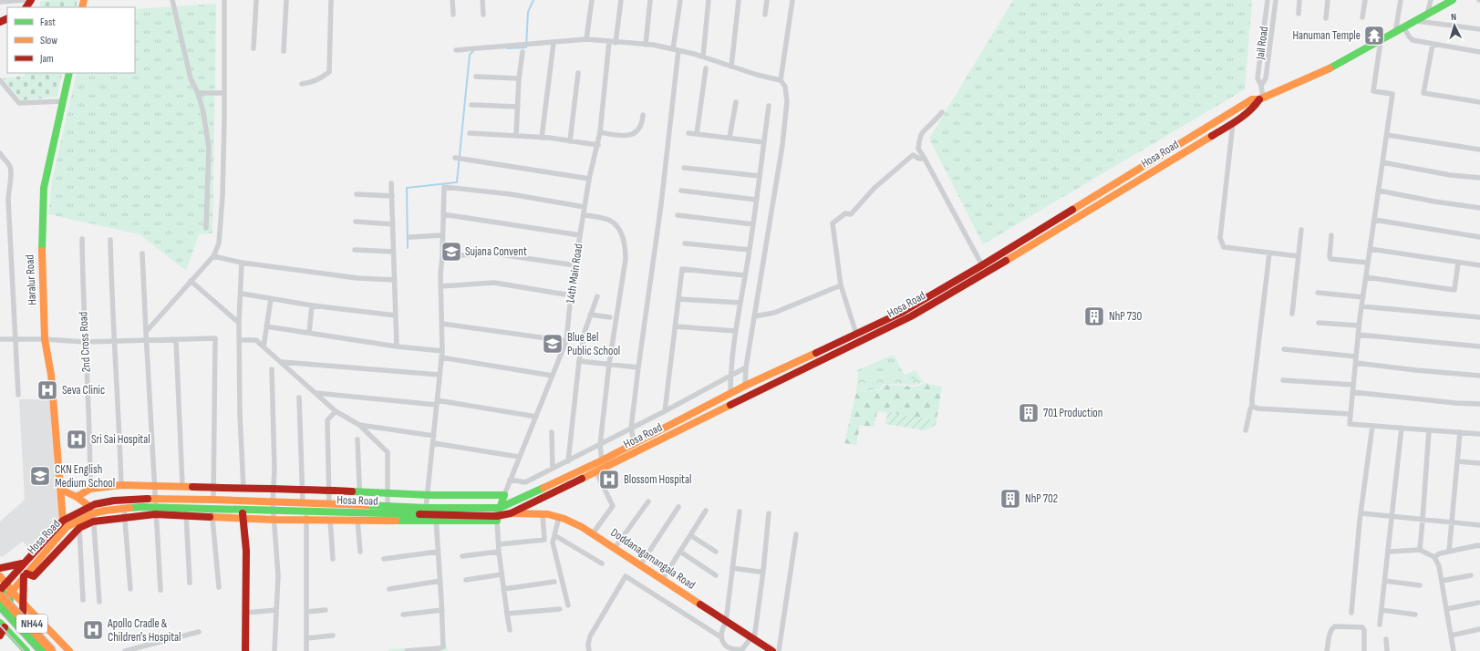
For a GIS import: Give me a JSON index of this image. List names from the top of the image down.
{
  "streets": {
    "main road": [
      "Hosa Road",
      "Haralur Road",
      "Doddanagamangala Road",
      "NH44"
    ],
    "street": ["Jail Road", "14th Main Road", "2nd Cross Road"]
  },
  "crossings": [
    ["Jail Road", "Hosa Road"],
    ["Hosa Road", "Haralur Road"],
    ["Hosa Road", "Doddanagamangala Road"],
    ["Hosa Road", "NH44"]
  ],
  "places": {
    "temple": ["Hanuman Temple"],
    "school or university": ["Sujana Convent", "Blue Bel Public School", "CKN English Medium School"],
    "building": ["NhP 730", "701 Production", "NhP 702"],
    "hospital": [
      "Seva Clinic",
      "Sri Sai Hospital",
      "Blossom Hospital",
      "Apollo Cradle & Children's Hospital"
    ]
  },
  "legend": ["Fast", "Slow", "Jam"],
  "north": "top"
}
